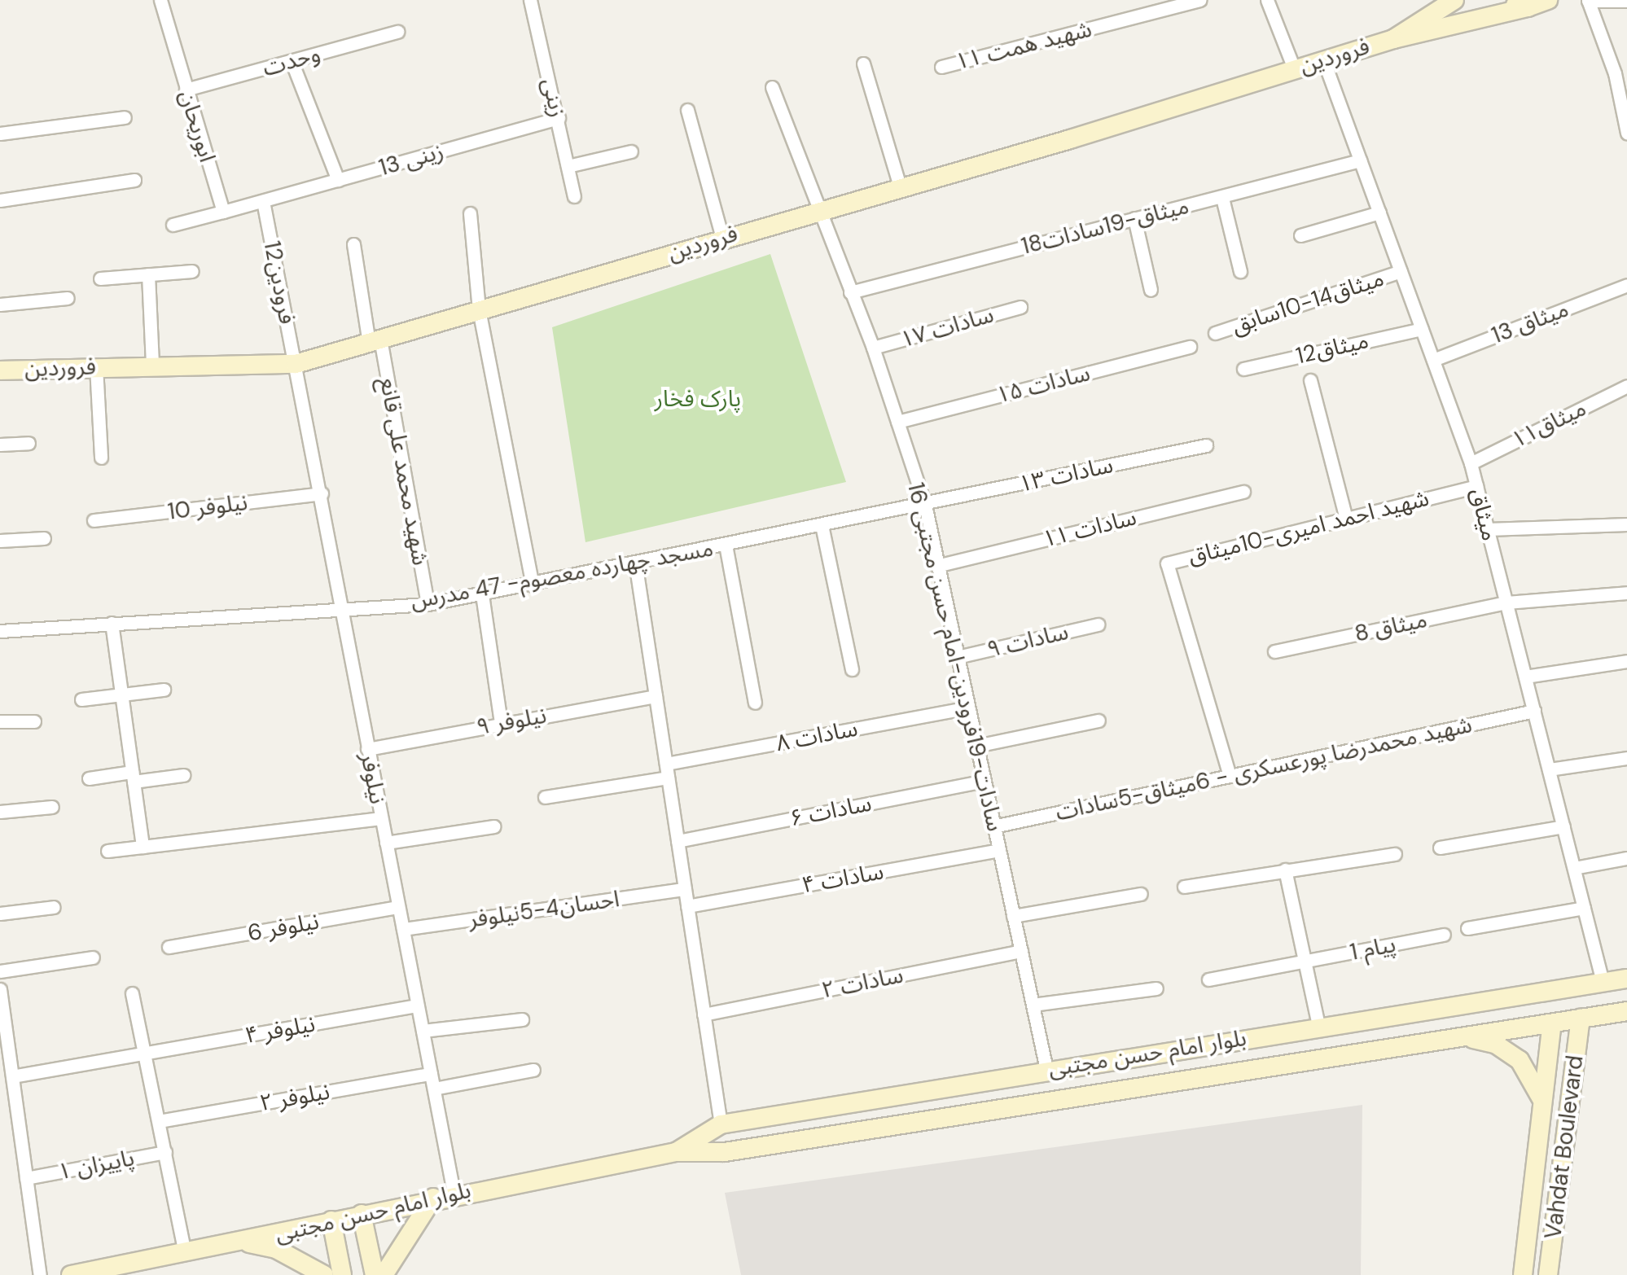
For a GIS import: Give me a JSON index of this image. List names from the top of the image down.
{
  "streets": {
    "main road": ["فروردین", "بلوار امام حسن مجتبی", "Vahdat Boulevard"],
    "street": [
      "شهید همت ۱۱",
      "وحدت",
      "زینی",
      "ابوریحان",
      "زینی 13",
      "18میثاق-19سادات",
      "12فرودین",
      "میثاق14-10سابق",
      "میثاق 13",
      "سادات ۱۷",
      "12میثاق",
      "سادات ۱۵",
      "میثاق۱۱",
      "شهید محمد علی قانع",
      "سادات ۱۳",
      "نیلوفر 10",
      "میثاق",
      "شهید احمد امیری-10میثاق",
      "سادات ۱۱",
      "مسجد چهارده معصوم- 47 مدرس",
      "میثاق 8",
      "سادات ۹",
      "سادات-19فرودین-امام حسن مجتبی 16",
      "نیلوفر ۹",
      "سادات ۸",
      "شهید محمدرضا پورعسکری - 6میثاق-5سادات",
      "نیلوفر",
      "سادات ۶",
      "سادات ۴",
      "احسان4-5نیلوفر",
      "نیلوفر 6",
      "پیام 1",
      "سادات ۲",
      "نیلوفر ۴",
      "نیلوفر ۲",
      "پاییزان ۱"
    ]
  },
  "crossings": [
    ["فروردین", "12فرودین"],
    ["فروردین", "شهید محمد علی قانع"],
    ["فروردین", "میثاق"],
    ["فروردین", "سادات-19فرودین-امام حسن مجتبی 16"],
    ["فروردین", "نیلوفر"],
    ["وحدت", "ابوریحان"],
    ["زینی", "زینی 13"],
    ["زینی 13", "12فرودین"],
    ["18میثاق-19سادات", "میثاق"],
    ["18میثاق-19سادات", "سادات-19فرودین-امام حسن مجتبی 16"],
    ["12فرودین", "نیلوفر"],
    ["میثاق14-10سابق", "میثاق"],
    ["میثاق 13", "میثاق"],
    ["سادات ۱۷", "سادات-19فرودین-امام حسن مجتبی 16"],
    ["12میثاق", "میثاق"],
    ["سادات ۱۵", "سادات-19فرودین-امام حسن مجتبی 16"],
    ["میثاق۱۱", "میثاق"],
    ["شهید محمد علی قانع", "مسجد چهارده معصوم- 47 مدرس"],
    ["سادات ۱۳", "مسجد چهارده معصوم- 47 مدرس"],
    ["سادات ۱۳", "سادات-19فرودین-امام حسن مجتبی 16"],
    ["نیلوفر 10", "نیلوفر"],
    ["میثاق", "شهید احمد امیری-10میثاق"],
    ["میثاق", "میثاق 8"],
    ["میثاق", "شهید محمدرضا پورعسکری - 6میثاق-5سادات"],
    ["میثاق", "بلوار امام حسن مجتبی"],
    ["شهید احمد امیری-10میثاق", "شهید محمدرضا پورعسکری - 6میثاق-5سادات"],
    ["سادات ۱۱", "سادات-19فرودین-امام حسن مجتبی 16"],
    ["مسجد چهارده معصوم- 47 مدرس", "سادات-19فرودین-امام حسن مجتبی 16"],
    ["مسجد چهارده معصوم- 47 مدرس", "نیلوفر"],
    ["سادات ۹", "سادات-19فرودین-امام حسن مجتبی 16"],
    ["سادات-19فرودین-امام حسن مجتبی 16", "سادات ۸"],
    ["سادات-19فرودین-امام حسن مجتبی 16", "شهید محمدرضا پورعسکری - 6میثاق-5سادات"],
    ["سادات-19فرودین-امام حسن مجتبی 16", "سادات ۶"],
    ["سادات-19فرودین-امام حسن مجتبی 16", "سادات ۴"],
    ["سادات-19فرودین-امام حسن مجتبی 16", "سادات ۲"],
    ["سادات-19فرودین-امام حسن مجتبی 16", "بلوار امام حسن مجتبی"],
    ["نیلوفر ۹", "نیلوفر"],
    ["نیلوفر", "احسان4-5نیلوفر"],
    ["نیلوفر", "نیلوفر 6"],
    ["نیلوفر", "نیلوفر ۴"],
    ["نیلوفر", "بلوار امام حسن مجتبی"],
    ["نیلوفر", "نیلوفر ۲"],
    ["بلوار امام حسن مجتبی", "Vahdat Boulevard"]
  ],
  "parks": ["پارک فخار"]
}
